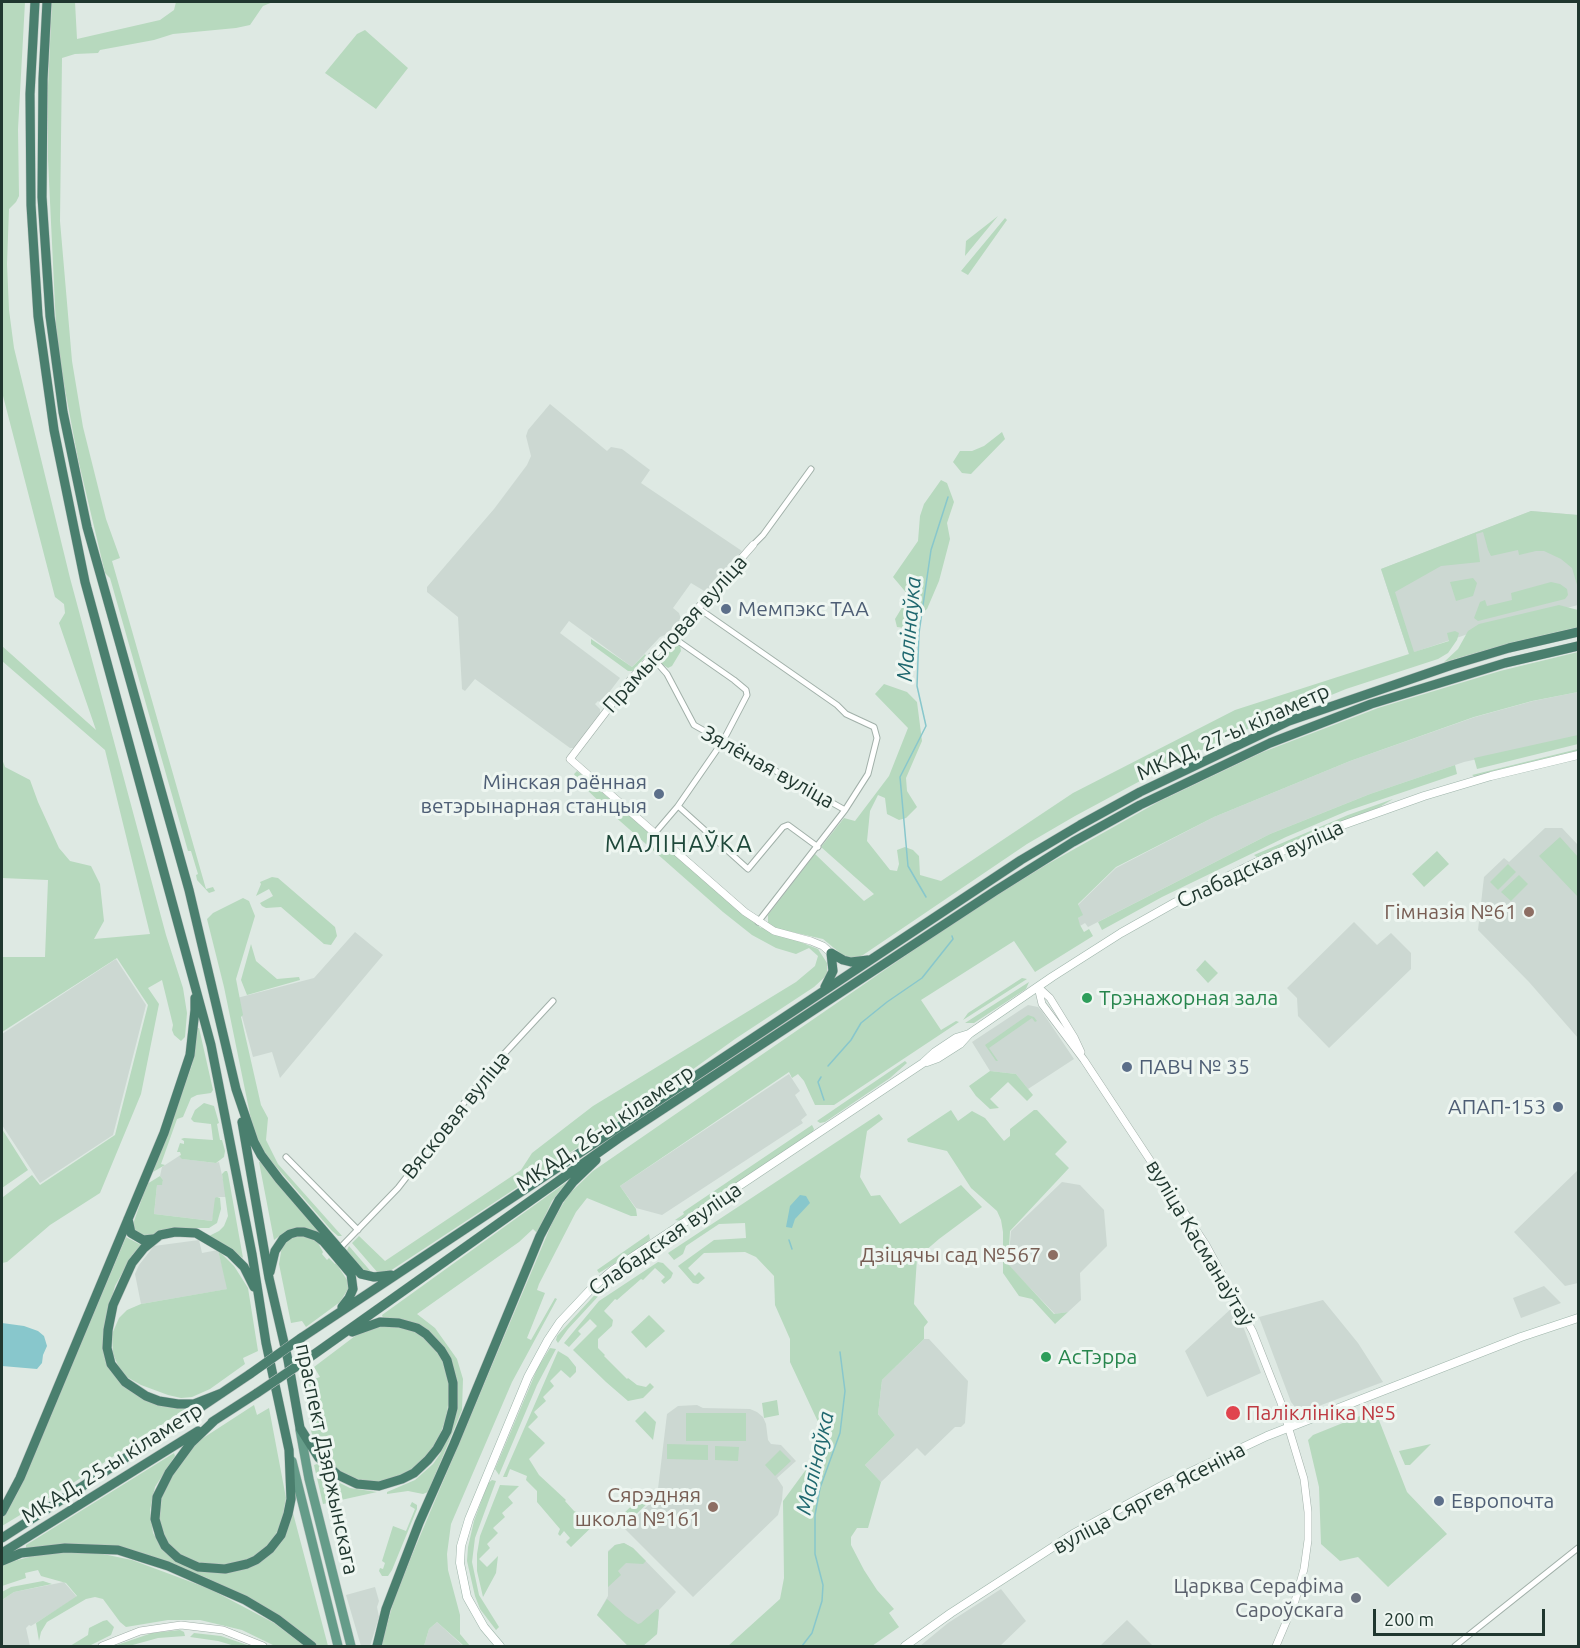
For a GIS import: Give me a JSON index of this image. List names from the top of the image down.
{
  "streets": {
    "highway": [
      "МКАД, 27-ы кіламетр",
      "МКАД, 26-ы кіламетр",
      "праспект Дзяржынскага",
      "МКАД, 25-ы кіламетр"
    ],
    "main road": ["Слабадская вуліца", "вуліца Сяргея Ясеніна"],
    "street": [
      "Прамысловая вуліца",
      "Зялёная вуліца",
      "Вясковая вуліца",
      "вуліца Касманаўтаў"
    ]
  },
  "crossings": [
    ["Прамысловая вуліца", "Зялёная вуліца"],
    ["МКАД, 27-ы кіламетр", "МКАД, 26-ы кіламетр"],
    ["Слабадская вуліца", "вуліца Касманаўтаў"],
    ["МКАД, 26-ы кіламетр", "МКАД, 25-ы кіламетр"],
    ["вуліца Касманаўтаў", "вуліца Сяргея Ясеніна"]
  ],
  "districts": ["МАЛІНАЎКА"],
  "water": ["Малінаўка"],
  "places": [
    "Мемпэкс ТАА",
    "Мінская раённая ветэрынарная станцыя",
    "Гімназія №61",
    "Трэнажорная зала",
    "ПАВЧ № 35",
    "АПАП-153",
    "Дзіцячы сад №567",
    "АсТэрра",
    "Паліклініка №5",
    "Европочта",
    "Сярэдняя школа №161",
    "Царква Серафіма Сароўскага"
  ],
  "scale_bar": "200 m"
}
